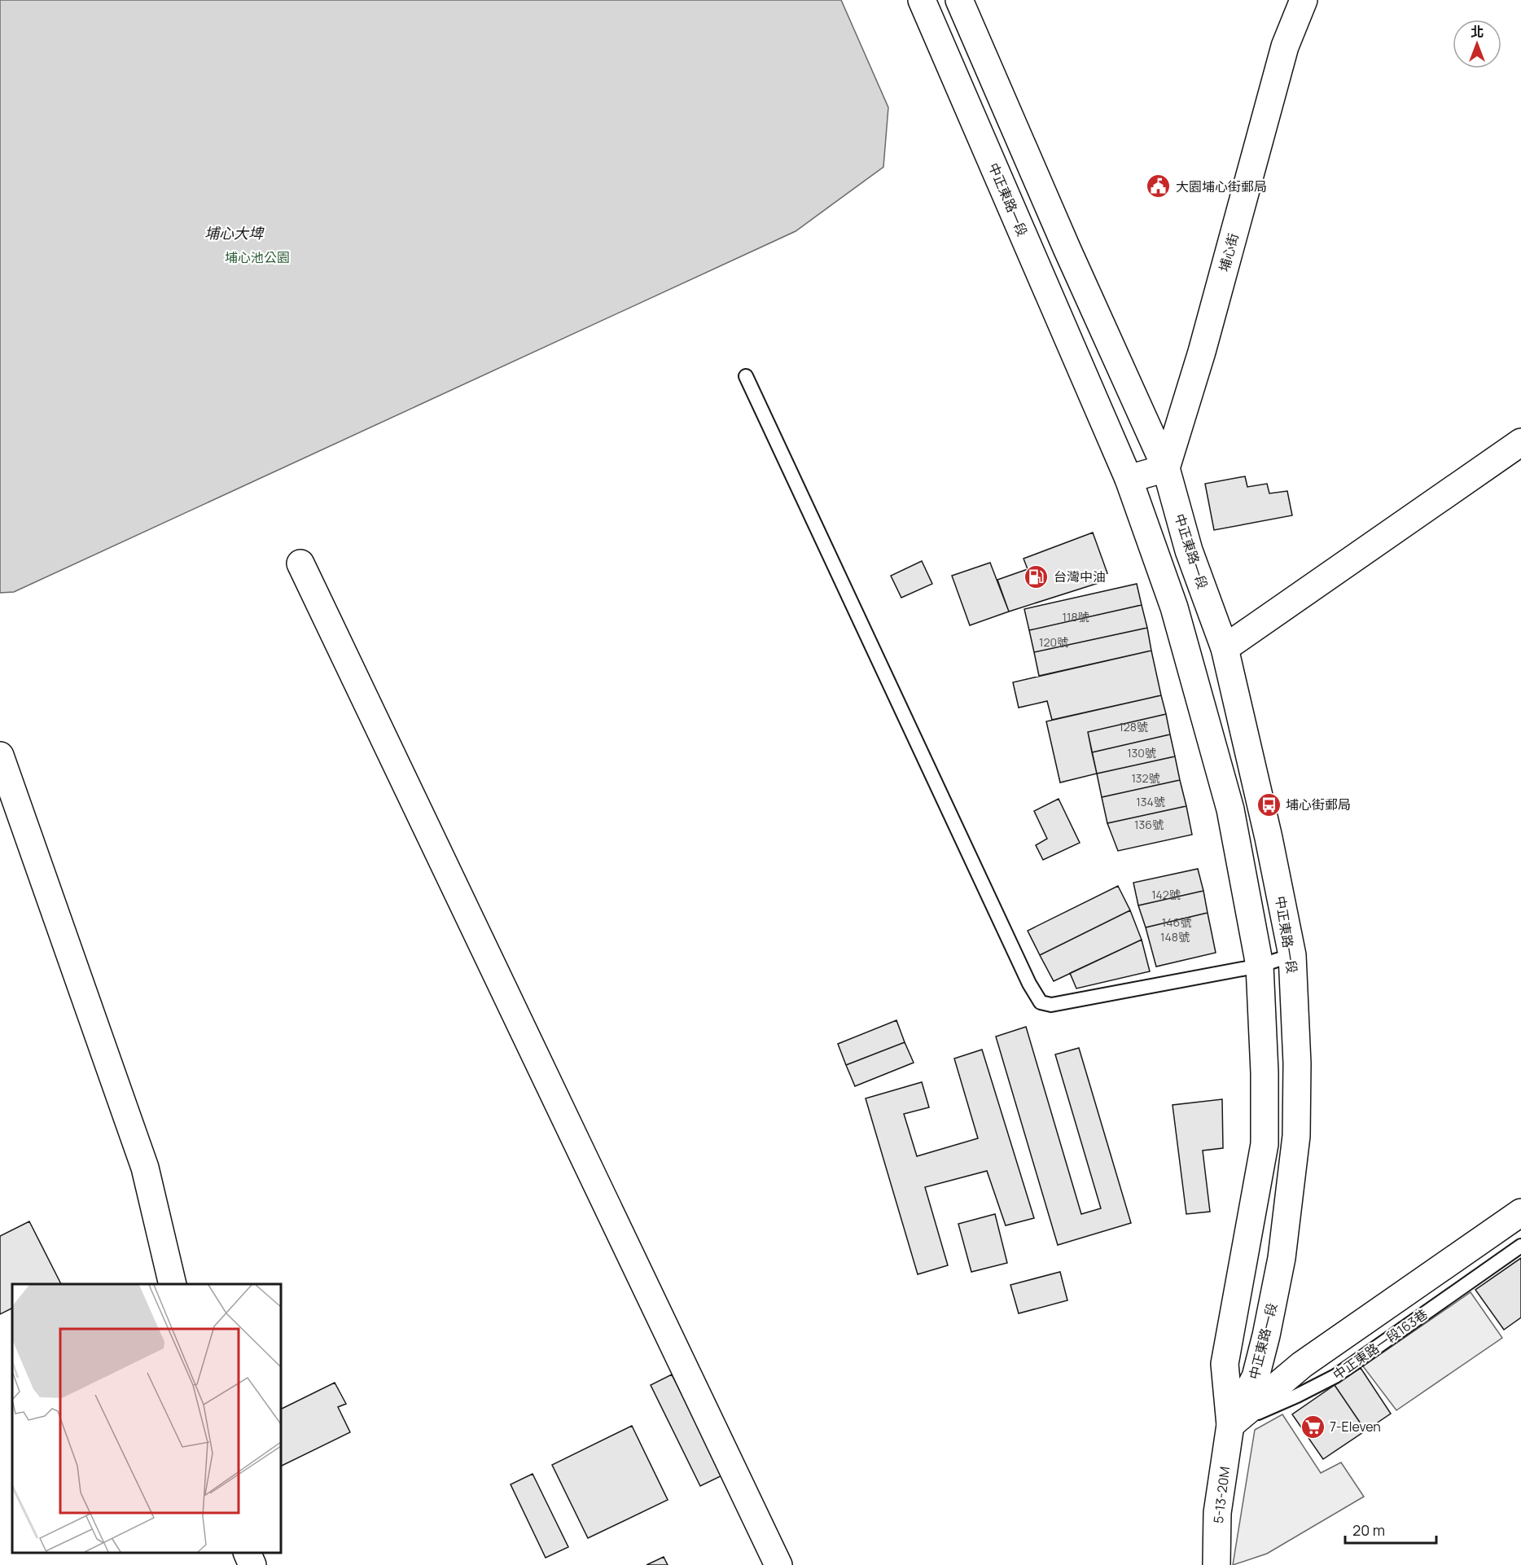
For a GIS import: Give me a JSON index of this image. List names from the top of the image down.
{
  "streets": {
    "main road": ["中正東路一段", "埔心街", "5-13-20M"],
    "lane": ["中正東路一段163巷"]
  },
  "crossings": [
    ["中正東路一段", "埔心街"],
    ["中正東路一段", "中正東路一段163巷"],
    ["中正東路一段", "5-13-20M"],
    ["中正東路一段163巷", "5-13-20M"]
  ],
  "water": ["埔心大埤"],
  "parks": ["埔心池公園"],
  "places": {
    "public building": ["大園埔心街郵局"],
    "fuel station": ["台灣中油"],
    "bus stop": ["埔心街郵局"],
    "supermarket": ["7-Eleven"]
  },
  "house_numbers": [
    "118號",
    "120號",
    "128號",
    "130號",
    "132號",
    "134號",
    "136號",
    "142號",
    "146號",
    "148號"
  ],
  "scale_bar": "20 m",
  "north": "top"
}
